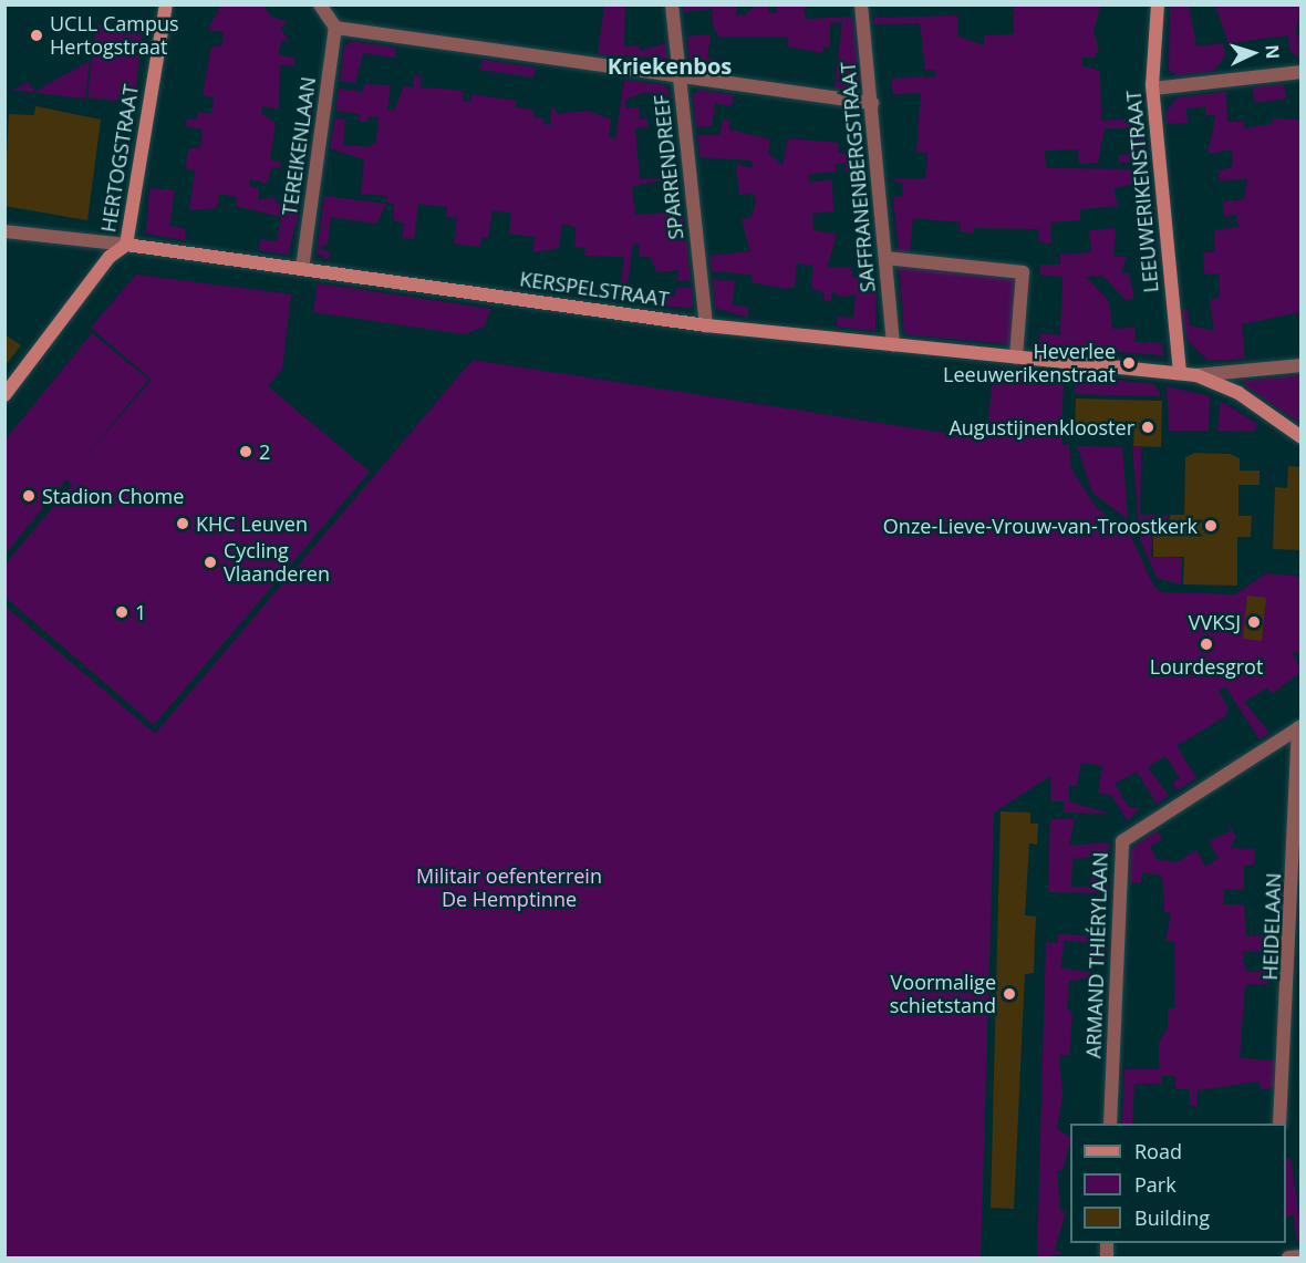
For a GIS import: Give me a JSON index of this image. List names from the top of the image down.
{
  "streets": {
    "street": [
      "TEREIKENLAAN",
      "HERTOGSTRAAT",
      "SPARRENDREEF",
      "SAFFRANENBERGSTRAAT",
      "LEEUWERIKENSTRAAT",
      "KERSPELSTRAAT",
      "HEIDELAAN",
      "ARMAND THIÉRYLAAN"
    ]
  },
  "crossings": [
    ["TEREIKENLAAN", "KERSPELSTRAAT"],
    ["HERTOGSTRAAT", "KERSPELSTRAAT"],
    ["SPARRENDREEF", "KERSPELSTRAAT"],
    ["SAFFRANENBERGSTRAAT", "KERSPELSTRAAT"],
    ["LEEUWERIKENSTRAAT", "KERSPELSTRAAT"],
    ["HEIDELAAN", "ARMAND THIÉRYLAAN"]
  ],
  "districts": ["Kriekenbos"],
  "parks": ["Militair oefenterrein De Hemptinne"],
  "places": [
    "UCLL Campus Hertogstraat",
    "Heverlee Leeuwerikenstraat",
    "Augustijnenklooster",
    "2",
    "Stadion Chome",
    "KHC Leuven",
    "Onze-Lieve-Vrouw-van-Troostkerk",
    "Cycling Vlaanderen",
    "1",
    "VVKSJ",
    "Lourdesgrot",
    "Voormalige schietstand"
  ],
  "legend": ["Road", "Park", "Building"],
  "north": "right"
}
